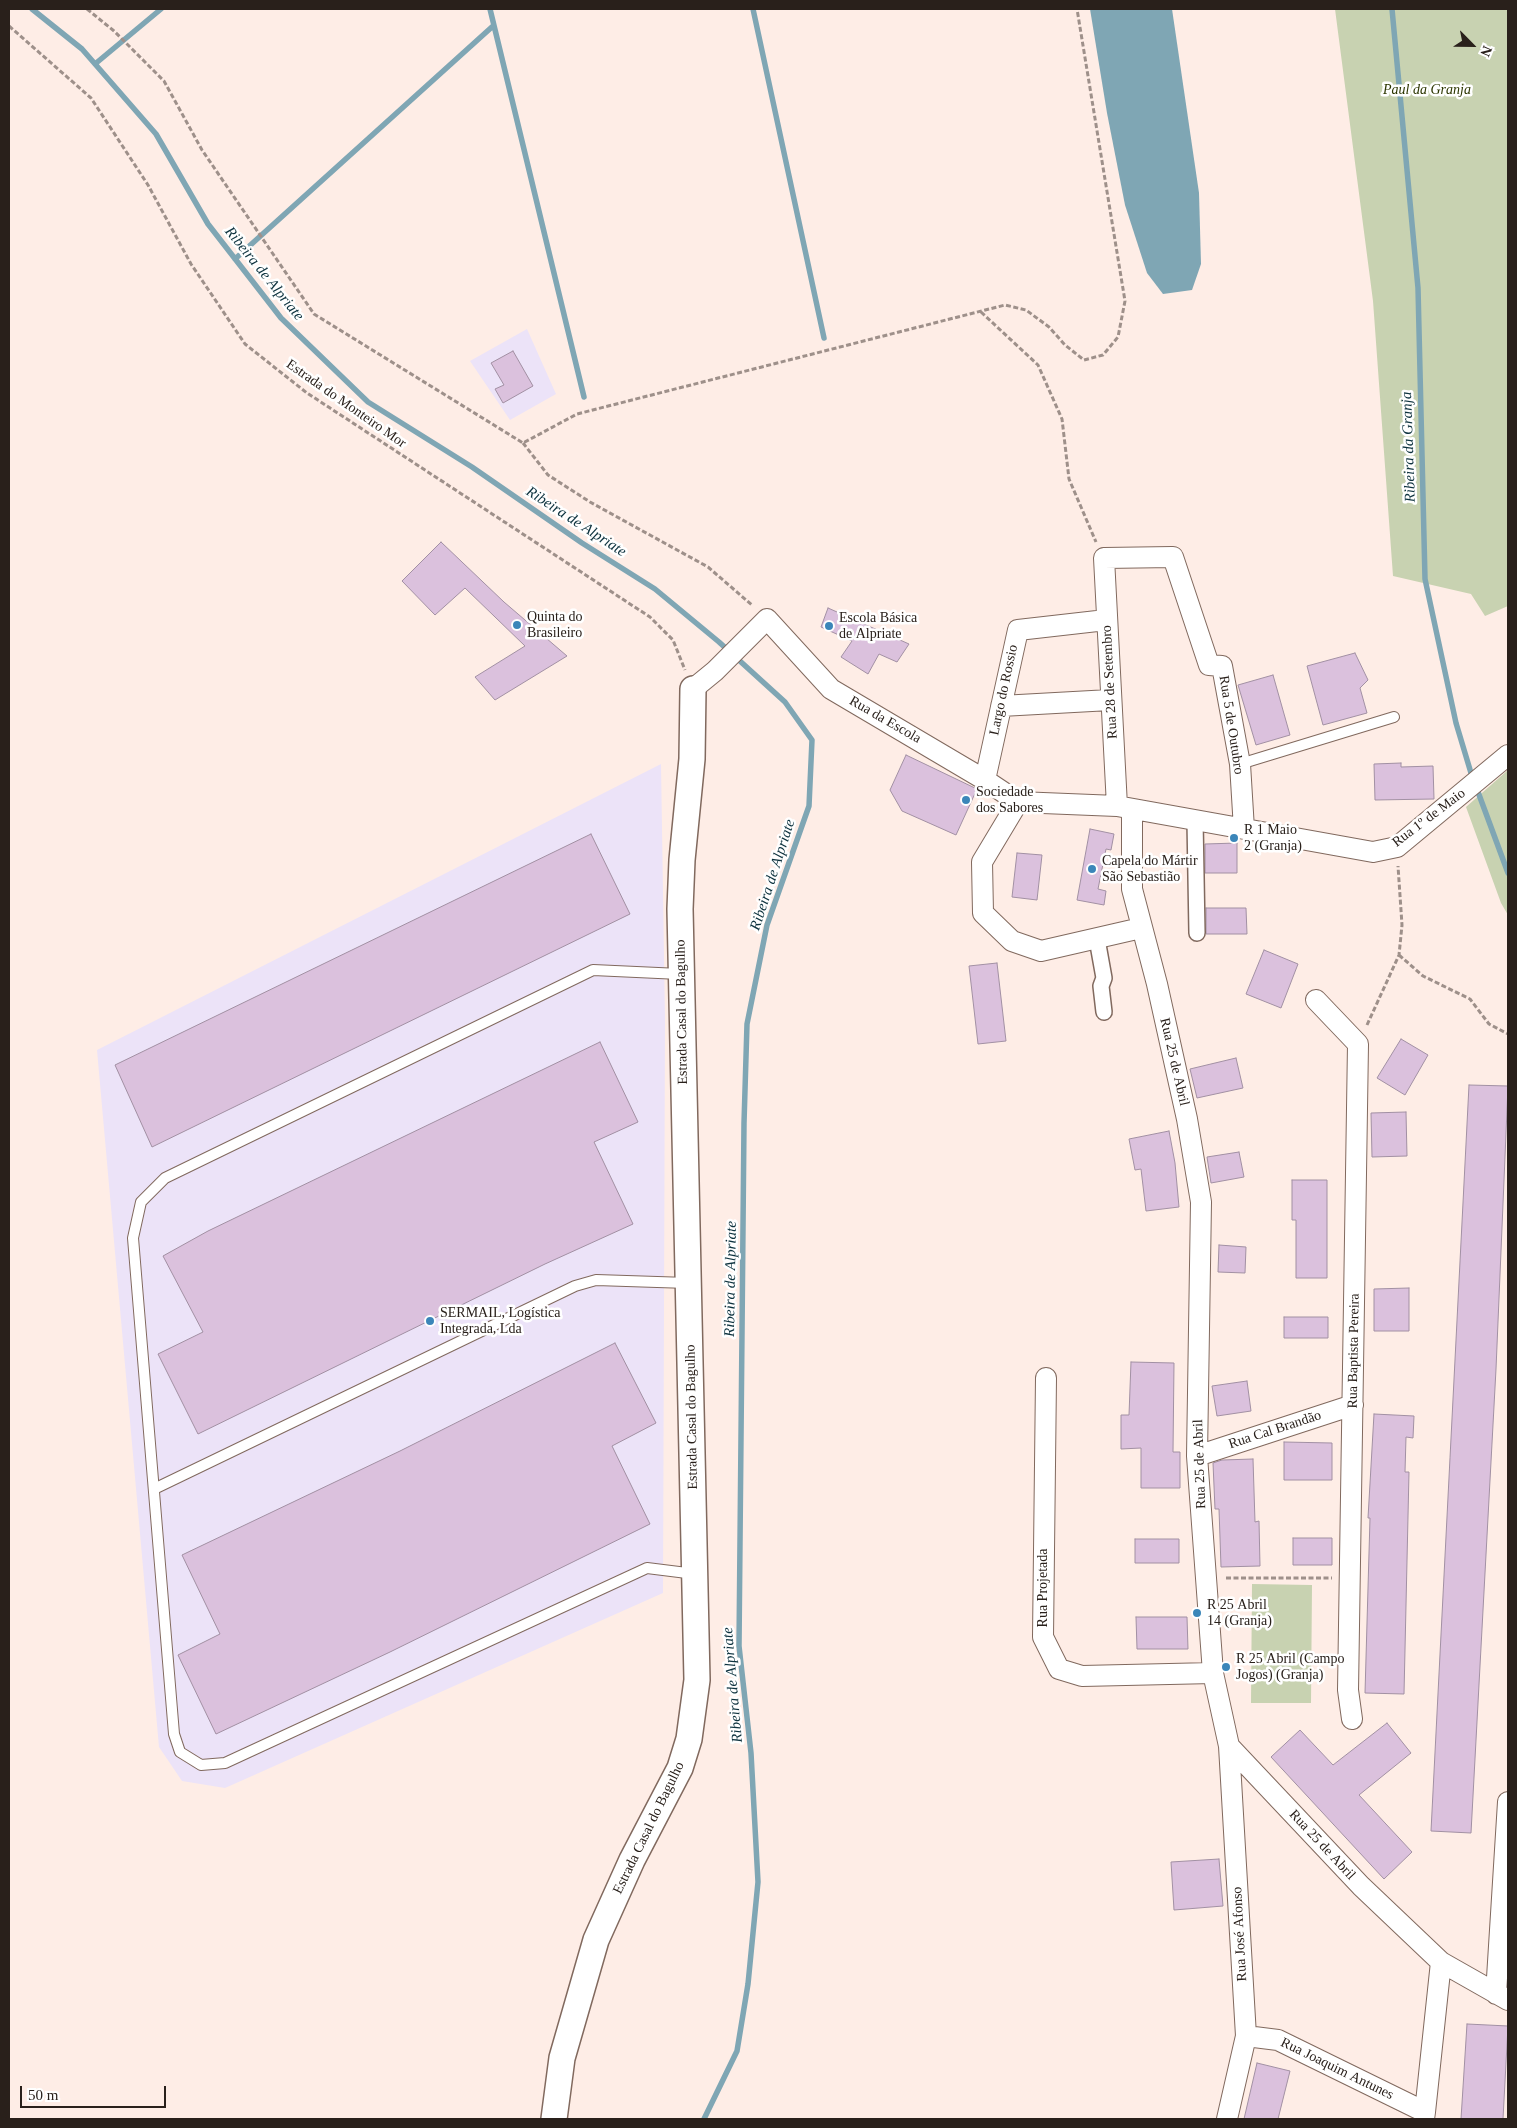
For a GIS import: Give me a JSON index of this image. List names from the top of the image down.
{
  "streets": {
    "street": [
      "Rua 28 de Setembro",
      "Largo do Rossio",
      "Rua da Escola",
      "Rua 5 de Outubro",
      "Rua 1º de Maio",
      "Estrada Casal do Bagulho",
      "Rua 25 de Abril",
      "Rua Baptista Pereira",
      "Rua Cal Brandão",
      "Rua Projetada",
      "Rua José Afonso",
      "Rua Joaquim Antunes"
    ],
    "path": ["Estrada do Monteiro Mor"]
  },
  "crossings": [
    ["Estrada do Monteiro Mor", "Estrada Casal do Bagulho"],
    ["Rua 28 de Setembro", "Largo do Rossio"],
    ["Rua 28 de Setembro", "Rua da Escola"],
    ["Rua 28 de Setembro", "Rua 5 de Outubro"],
    ["Rua 28 de Setembro", "Rua 1º de Maio"],
    ["Rua 28 de Setembro", "Rua 25 de Abril"],
    ["Largo do Rossio", "Rua da Escola"],
    ["Rua da Escola", "Rua 1º de Maio"],
    ["Rua da Escola", "Rua 25 de Abril"],
    ["Rua 5 de Outubro", "Rua 1º de Maio"],
    ["Rua 1º de Maio", "Rua 25 de Abril"],
    ["Rua 25 de Abril", "Rua Cal Brandão"],
    ["Rua 25 de Abril", "Rua Projetada"],
    ["Rua 25 de Abril", "Rua José Afonso"],
    ["Rua 25 de Abril", "Rua Joaquim Antunes"],
    ["Rua Baptista Pereira", "Rua Cal Brandão"],
    ["Rua José Afonso", "Rua Joaquim Antunes"]
  ],
  "water": ["Ribeira de Alpriate", "Ribeira da Granja"],
  "parks": ["Paul da Granja"],
  "places": [
    "Quinta do Brasileiro",
    "Escola Básica de Alpriate",
    "Sociedade dos Sabores",
    "R 1 Maio 2 (Granja)",
    "Capela do Mártir São Sebastião",
    "SERMAIL, Logística Integrada, Lda",
    "R 25 Abril 14 (Granja)",
    "R 25 Abril (Campo Jogos) (Granja)"
  ],
  "scale_bar": "50 m",
  "north": "bottom right"
}
